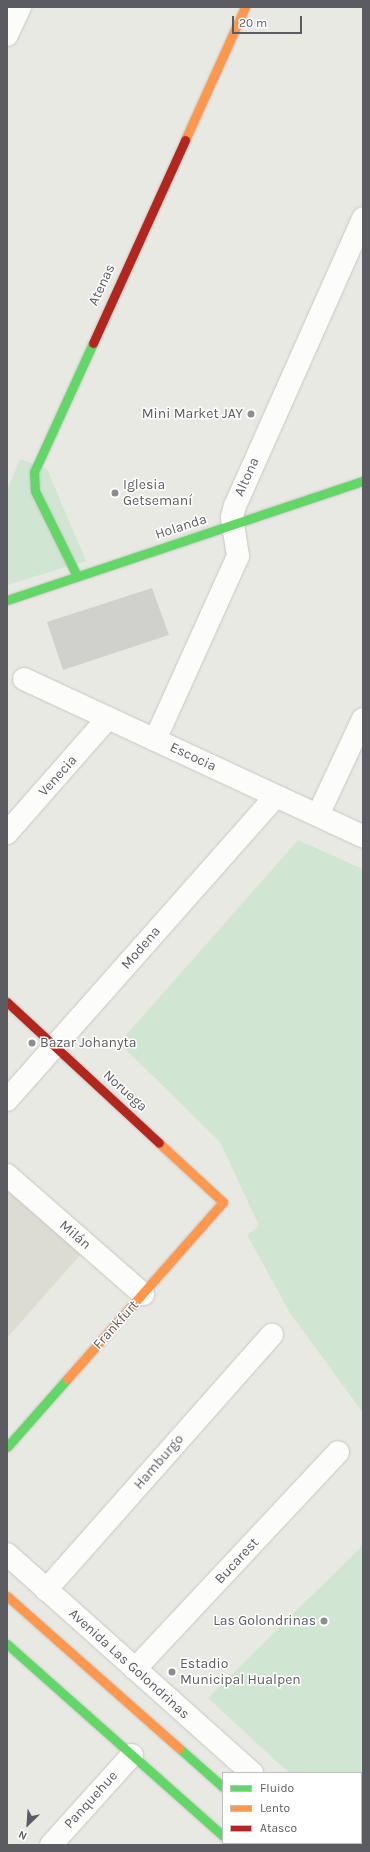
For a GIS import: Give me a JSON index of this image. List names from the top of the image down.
{
  "streets": {
    "street": [
      "Atenas",
      "Altona",
      "Holanda",
      "Escocia",
      "Venecia",
      "Modena",
      "Noruega",
      "Milán",
      "Frankfurt",
      "Hamburgo",
      "Bucarest",
      "Avenida Las Golondrinas",
      "Panquehue"
    ]
  },
  "crossings": [
    ["Atenas", "Holanda"],
    ["Altona", "Holanda"],
    ["Altona", "Escocia"],
    ["Escocia", "Venecia"],
    ["Escocia", "Modena"],
    ["Modena", "Noruega"],
    ["Noruega", "Frankfurt"],
    ["Milán", "Frankfurt"],
    ["Hamburgo", "Avenida Las Golondrinas"],
    ["Bucarest", "Avenida Las Golondrinas"]
  ],
  "places": [
    "Mini Market JAY",
    "Iglesia Getsemaní",
    "Bazar Johanyta",
    "Las Golondrinas",
    "Estadio Municipal Hualpen"
  ],
  "legend": ["Fluido", "Lento", "Atasco"],
  "scale_bar": "20 m",
  "north": "bottom left"
}
